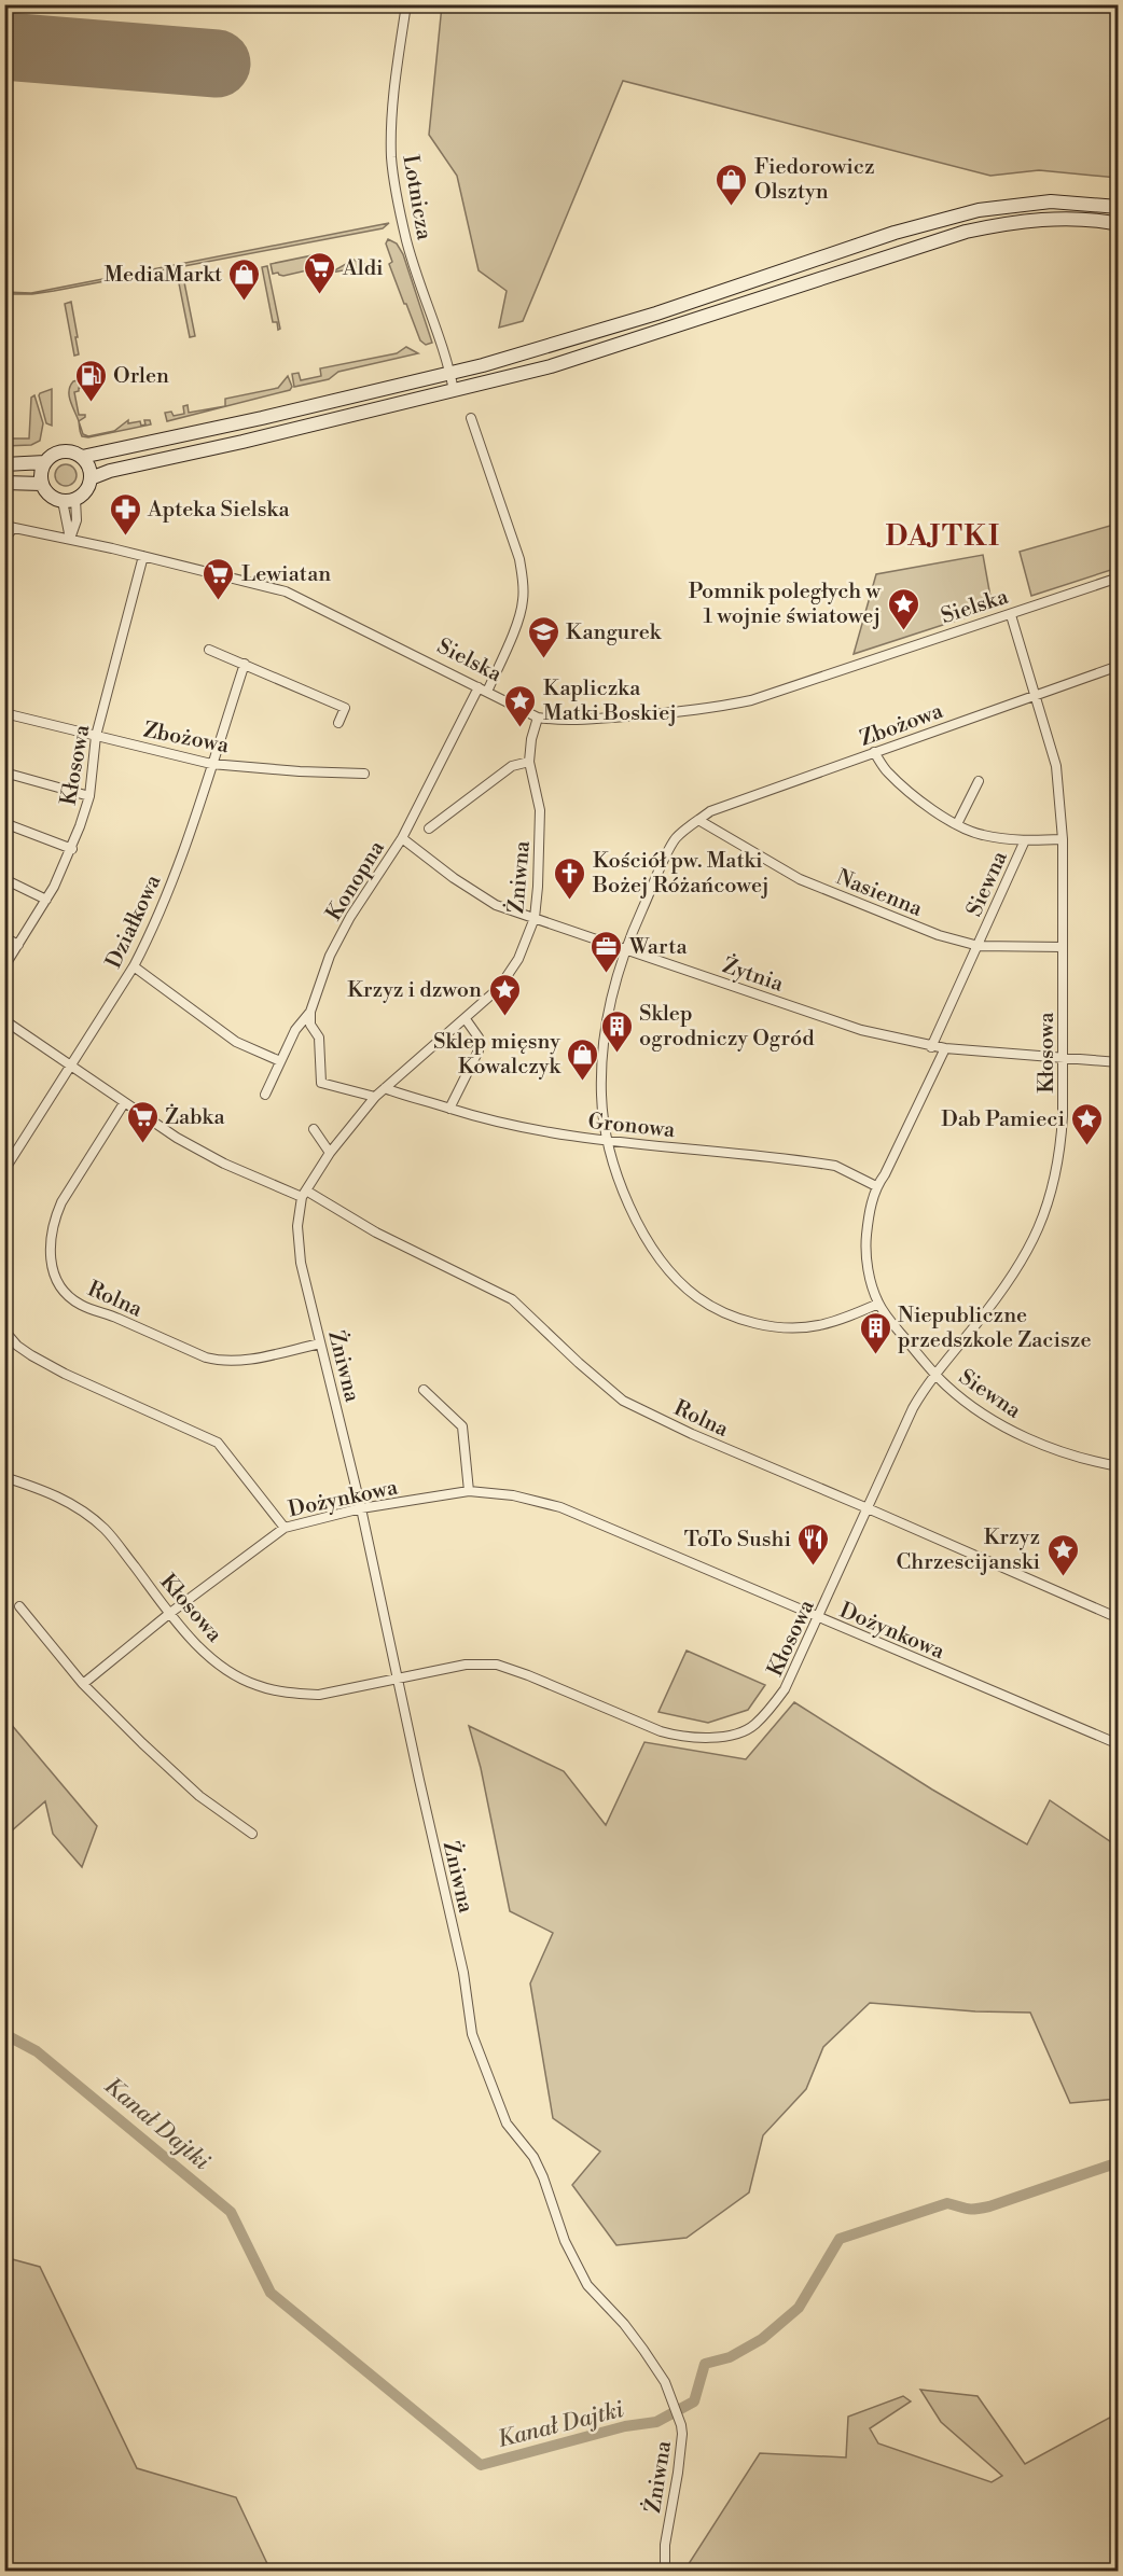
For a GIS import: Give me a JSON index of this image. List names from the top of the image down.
{
  "streets": {
    "street": [
      "Lotnicza",
      "Sielska",
      "Zbożowa",
      "Kłosowa",
      "Żniwna",
      "Konopna",
      "Siewna",
      "Nasienna",
      "Działkowa",
      "Żytnia",
      "Gronowa",
      "Rolna",
      "Dożynkowa"
    ]
  },
  "crossings": [
    ["Sielska", "Kłosowa"],
    ["Sielska", "Żniwna"],
    ["Sielska", "Konopna"],
    ["Zbożowa", "Kłosowa"],
    ["Zbożowa", "Siewna"],
    ["Zbożowa", "Nasienna"],
    ["Zbożowa", "Działkowa"],
    ["Zbożowa", "Żytnia"],
    ["Zbożowa", "Gronowa"],
    ["Kłosowa", "Żniwna"],
    ["Kłosowa", "Siewna"],
    ["Kłosowa", "Nasienna"],
    ["Kłosowa", "Żytnia"],
    ["Kłosowa", "Rolna"],
    ["Kłosowa", "Dożynkowa"],
    ["Żniwna", "Żytnia"],
    ["Żniwna", "Gronowa"],
    ["Żniwna", "Rolna"],
    ["Żniwna", "Dożynkowa"],
    ["Konopna", "Żytnia"],
    ["Siewna", "Nasienna"],
    ["Siewna", "Żytnia"],
    ["Siewna", "Gronowa"],
    ["Działkowa", "Rolna"]
  ],
  "districts": ["DAJTKI"],
  "water": ["Kanał Dajtki"],
  "places": {
    "shop": ["Fiedorowicz Olsztyn", "MediaMarkt", "Sklep mięsny Kowalczyk"],
    "supermarket": ["Aldi", "Lewiatan", "Żabka"],
    "fuel station": ["Orlen"],
    "pharmacy": ["Apteka Sielska"],
    "place": [
      "Pomnik poległych w 1 wojnie światowej",
      "Kapliczka Matki Boskiej",
      "Krzyz i dzwon",
      "Dab Pamieci",
      "Krzyz Chrzescijanski"
    ],
    "school or university": ["Kangurek"],
    "church": ["Kościół pw. Matki Bożej Różańcowej"],
    "office": ["Warta"],
    "building": ["Sklep ogrodniczy Ogród", "Niepubliczne przedszkole Zacisze"],
    "restaurant": ["ToTo Sushi"]
  }
}
